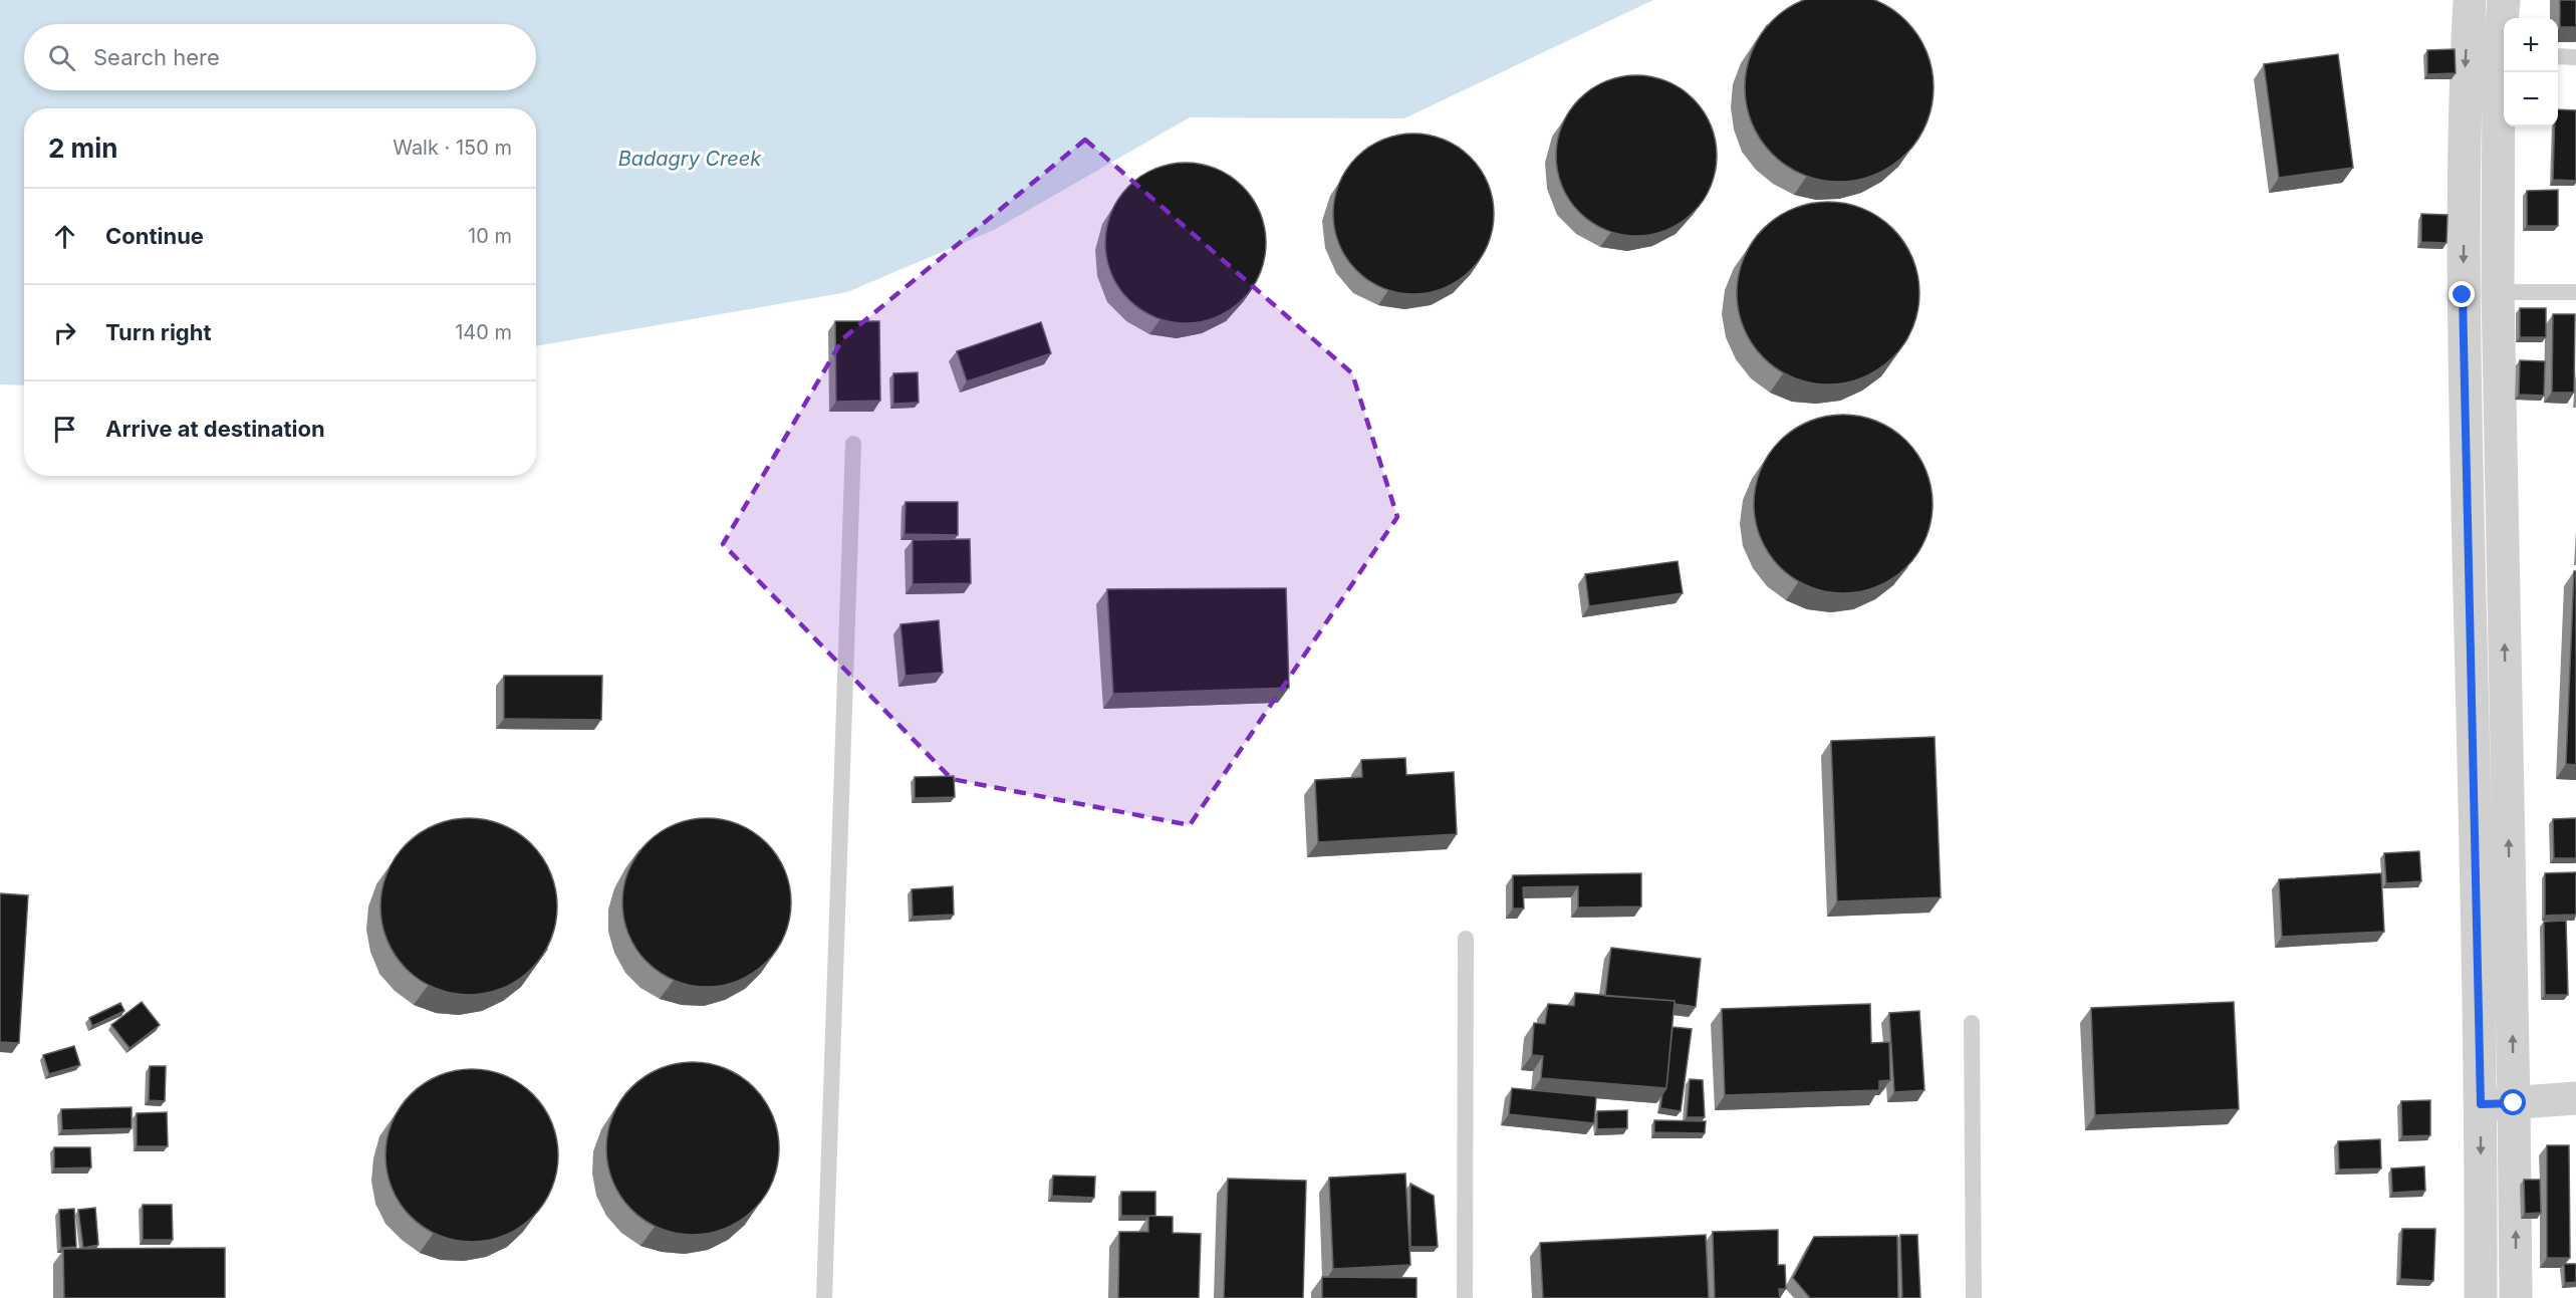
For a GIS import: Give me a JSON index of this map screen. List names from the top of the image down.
{
  "water": ["Badagry Creek"],
  "page": {
    "map_buttons": ["+", "−"],
    "search": "Search here",
    "heading": ["2 min", "Walk · 150 m"],
    "list": [
      ["Continue", "10 m"],
      ["Turn right", "140 m"],
      "Arrive at destination"
    ]
  }
}
